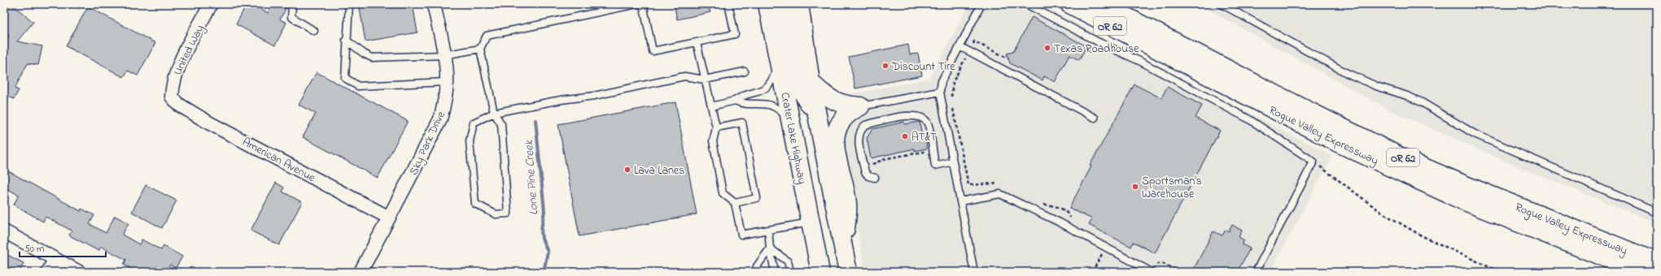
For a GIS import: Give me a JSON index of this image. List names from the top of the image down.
{
  "streets": {
    "main road": ["OR 62", "Rogue Valley Expressway", "Crater Lake Highway"],
    "street": ["United Way", "Sky Park Drive", "American Avenue"]
  },
  "crossings": [
    ["United Way", "American Avenue"],
    ["Sky Park Drive", "American Avenue"]
  ],
  "water": ["Lone Pine Creek"],
  "places": [
    "Texas Roadhouse",
    "Discount Tire",
    "AT&T",
    "Lava Lanes",
    "Sportsman's Warehouse"
  ],
  "scale_bar": "50 m"
}
